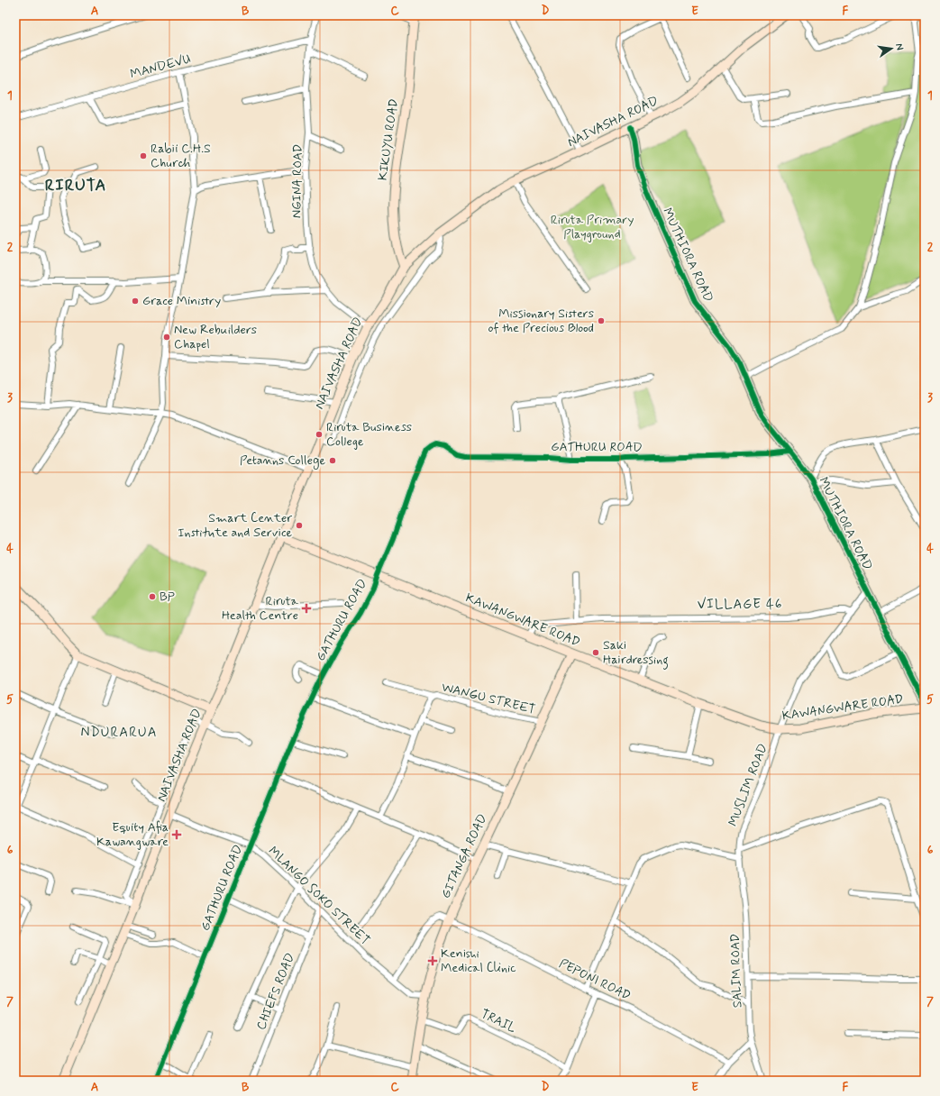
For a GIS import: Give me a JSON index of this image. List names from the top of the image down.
{
  "streets": {
    "main road": [
      "NAIVASHA ROAD",
      "KIKUYU ROAD",
      "MUTHIORA ROAD",
      "KAWANGWARE ROAD",
      "GITANGA ROAD"
    ],
    "street": [
      "MANDEVU",
      "NGINA ROAD",
      "GATHURU ROAD",
      "WANGU STREET",
      "MUSLIM ROAD",
      "MLANGO SOKO STREET",
      "SALIM ROAD",
      "PEPONI ROAD",
      "CHIEFS ROAD",
      "TRAIL"
    ]
  },
  "crossings": [
    ["MANDEVU", "NGINA ROAD"],
    ["NAIVASHA ROAD", "KIKUYU ROAD"],
    ["NAIVASHA ROAD", "NGINA ROAD"],
    ["NAIVASHA ROAD", "MUTHIORA ROAD"],
    ["NAIVASHA ROAD", "KAWANGWARE ROAD"],
    ["NAIVASHA ROAD", "MLANGO SOKO STREET"],
    ["MUTHIORA ROAD", "GATHURU ROAD"],
    ["MUTHIORA ROAD", "MUSLIM ROAD"],
    ["GATHURU ROAD", "KAWANGWARE ROAD"],
    ["GATHURU ROAD", "MLANGO SOKO STREET"],
    ["KAWANGWARE ROAD", "MUSLIM ROAD"],
    ["KAWANGWARE ROAD", "GITANGA ROAD"],
    ["WANGU STREET", "GITANGA ROAD"],
    ["MUSLIM ROAD", "SALIM ROAD"],
    ["GITANGA ROAD", "MLANGO SOKO STREET"],
    ["GITANGA ROAD", "PEPONI ROAD"],
    ["GITANGA ROAD", "TRAIL"],
    ["MLANGO SOKO STREET", "CHIEFS ROAD"]
  ],
  "districts": ["RIRUTA", "VILLAGE 46", "NDURARUA"],
  "parks": ["Riruta Primary Playground"],
  "places": {
    "other": [
      "Rabii C.H.S Church",
      "Grace Ministry",
      "Missionary Sisters of the Precious Blood",
      "New Rebuilders Chapel",
      "Riruta Business College",
      "Petanns College",
      "Smart Center Institute and Service",
      "BP",
      "Saki Hairdressing"
    ],
    "health": ["Riruta Health Centre", "Equity Afia Kawangware", "Kenishi Medical Clinic"]
  },
  "north": "right",
  "grid": {
    "columns": [
      "A",
      "B",
      "C",
      "D",
      "E",
      "F"
    ],
    "rows": [
      "1",
      "2",
      "3",
      "4",
      "5",
      "6",
      "7"
    ]
  }
}
